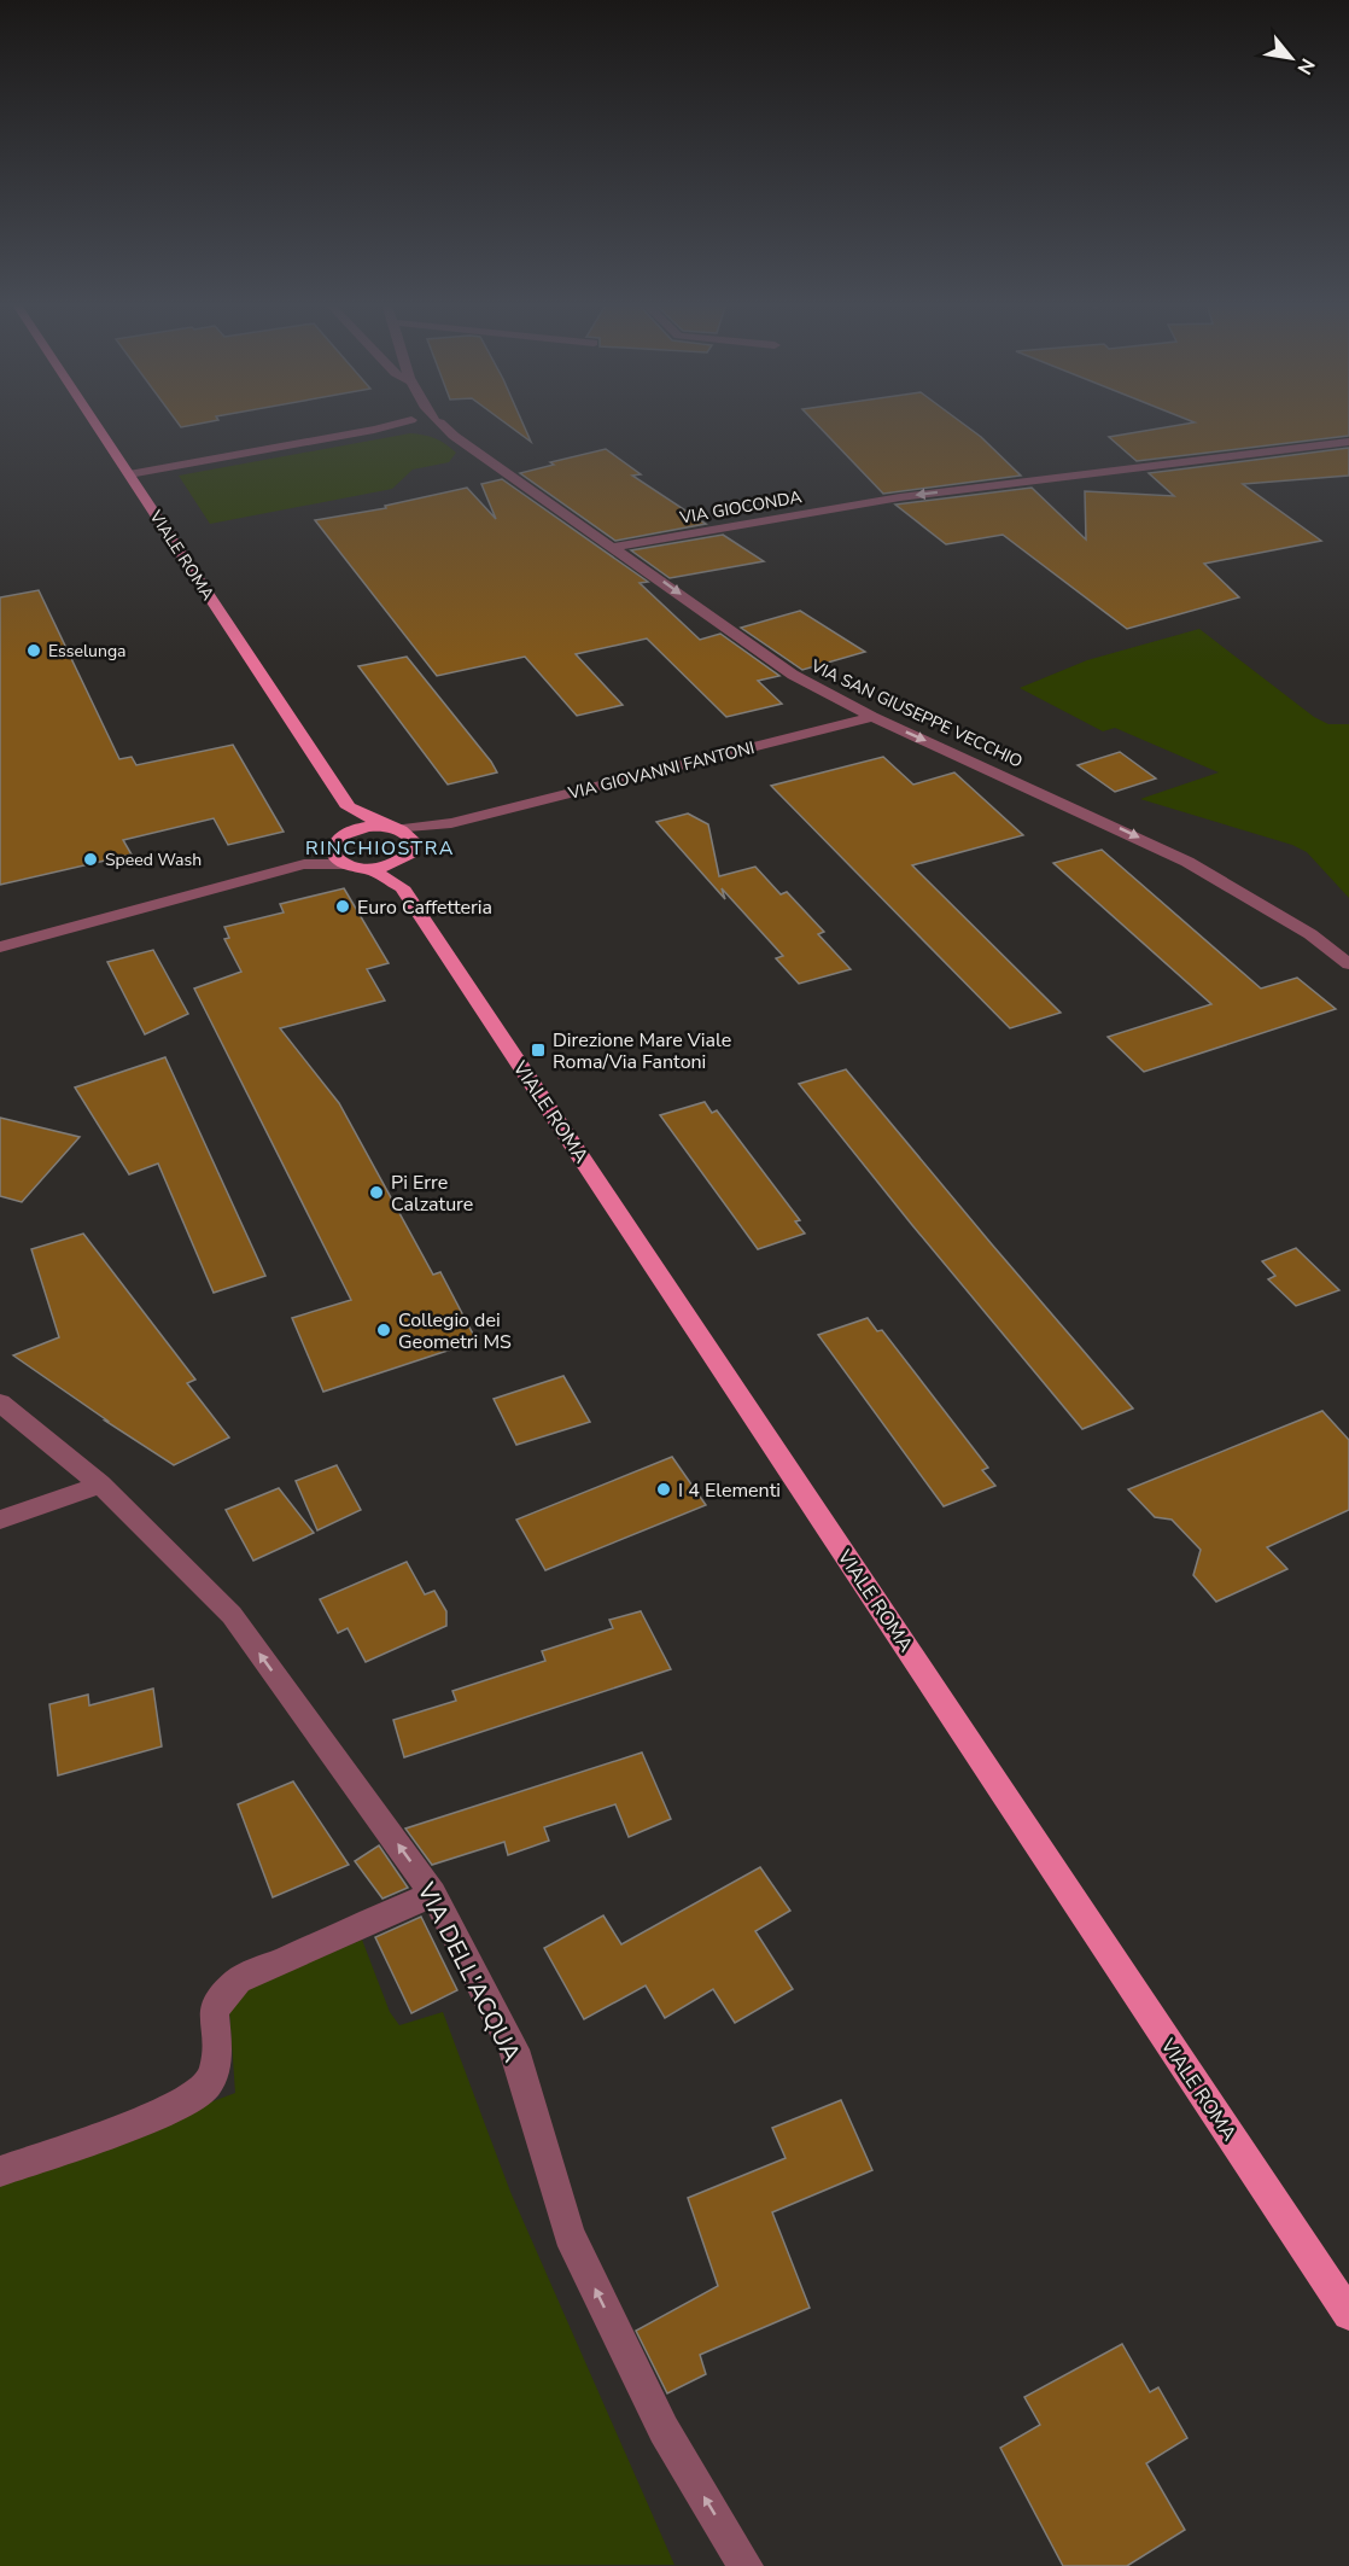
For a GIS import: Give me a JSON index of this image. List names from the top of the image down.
{
  "streets": {
    "main road": ["VIALE ROMA"],
    "street": [
      "VIA GIOCONDA",
      "VIA SAN GIUSEPPE VECCHIO",
      "VIA GIOVANNI FANTONI",
      "VIA DELL'ACQUA"
    ]
  },
  "crossings": [
    ["VIA GIOCONDA", "VIA SAN GIUSEPPE VECCHIO"],
    ["VIALE ROMA", "VIA SAN GIUSEPPE VECCHIO"],
    ["VIALE ROMA", "VIA GIOVANNI FANTONI"],
    ["VIA SAN GIUSEPPE VECCHIO", "VIA GIOVANNI FANTONI"]
  ],
  "one_way": ["VIA GIOCONDA", "VIA SAN GIUSEPPE VECCHIO", "VIA DELL'ACQUA"],
  "districts": ["RINCHIOSTRA"],
  "places": {
    "other": [
      "Esselunga",
      "Speed Wash",
      "Euro Caffetteria",
      "Pi Erre Calzature",
      "Collegio dei Geometri MS",
      "I 4 Elementi"
    ],
    "transit": ["Direzione Mare Viale Roma/Via Fantoni"]
  },
  "north": "bottom right"
}
